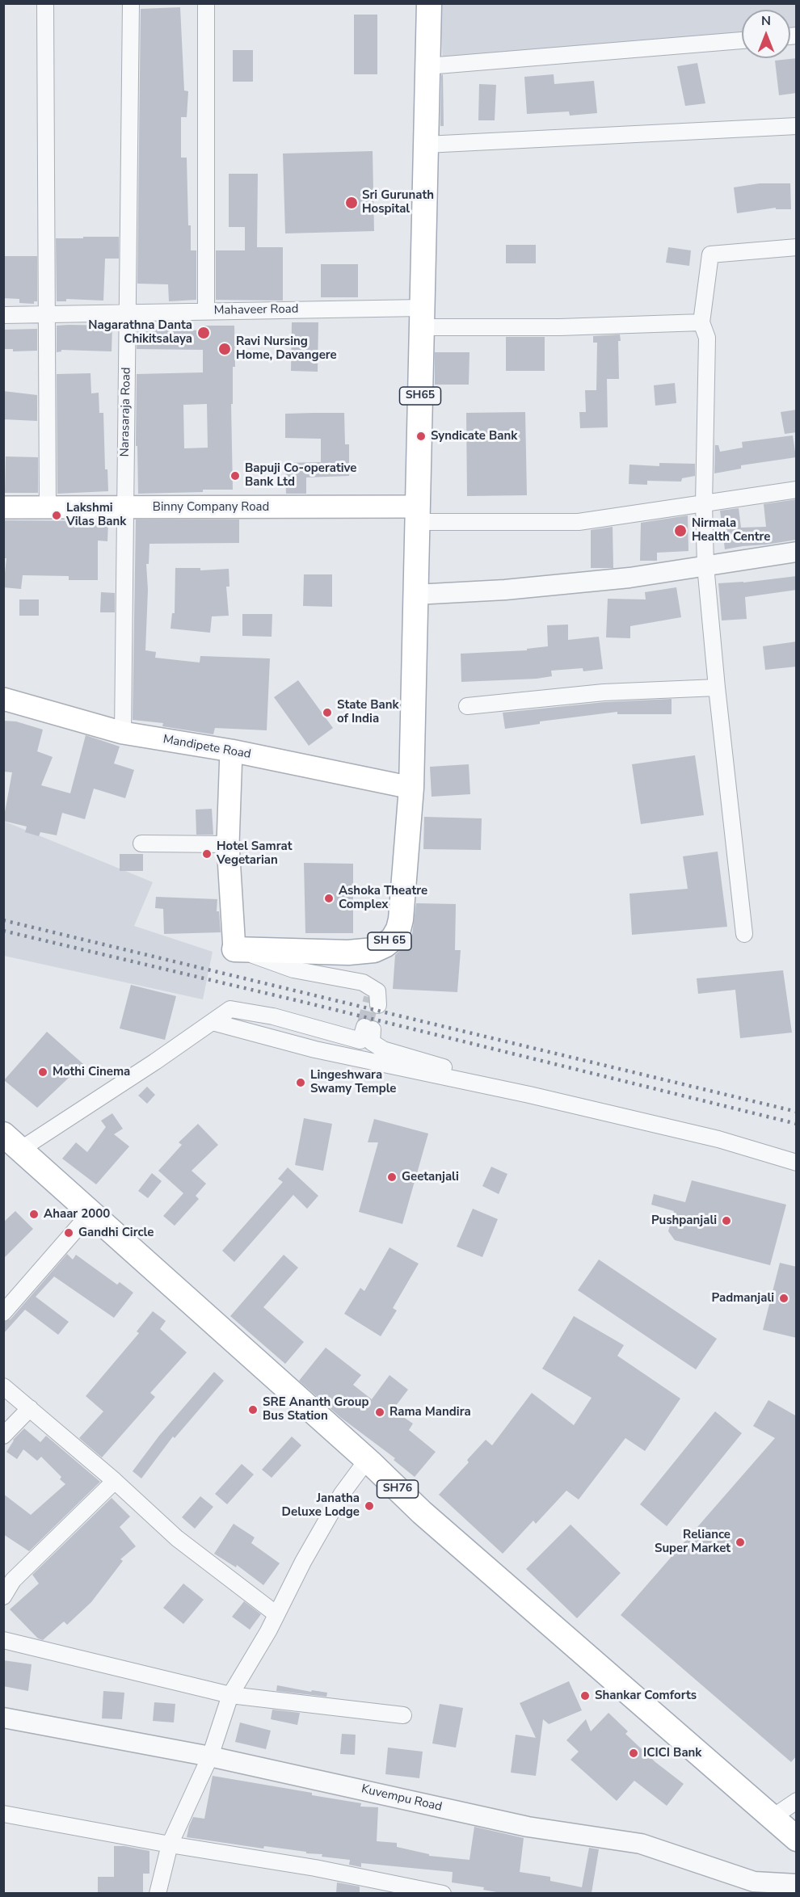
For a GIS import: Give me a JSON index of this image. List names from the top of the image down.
{
  "streets": {
    "main road": [
      "SH65",
      "Binny Company Road",
      "Mandipete Road",
      "SH 65",
      "SH76"
    ],
    "street": ["Mahaveer Road", "Narasaraja Road", "Kuvempu Road"]
  },
  "crossings": [
    ["Mahaveer Road", "SH65"],
    ["Mahaveer Road", "Narasaraja Road"],
    ["SH65", "Binny Company Road"],
    ["SH65", "Mandipete Road"],
    ["SH65", "SH 65"],
    ["Narasaraja Road", "Binny Company Road"],
    ["Narasaraja Road", "Mandipete Road"],
    ["Mandipete Road", "SH 65"]
  ],
  "places": [
    "Sri Gurunath Hospital",
    "Nagarathna Danta Chikitsalaya",
    "Ravi Nursing Home, Davangere",
    "Syndicate Bank",
    "Bapuji Co-operative Bank Ltd",
    "Lakshmi Vilas Bank",
    "Nirmala Health Centre",
    "State Bank of India",
    "Hotel Samrat Vegetarian",
    "Ashoka Theatre Complex",
    "Mothi Cinema",
    "Lingeshwara Swamy Temple",
    "Geetanjali",
    "Ahaar 2000",
    "Pushpanjali",
    "Gandhi Circle",
    "Padmanjali",
    "SRE Ananth Group Bus Station",
    "Rama Mandira",
    "Janatha Deluxe Lodge",
    "Reliance Super Market",
    "Shankar Comforts",
    "ICICI Bank"
  ],
  "north": "top"
}
